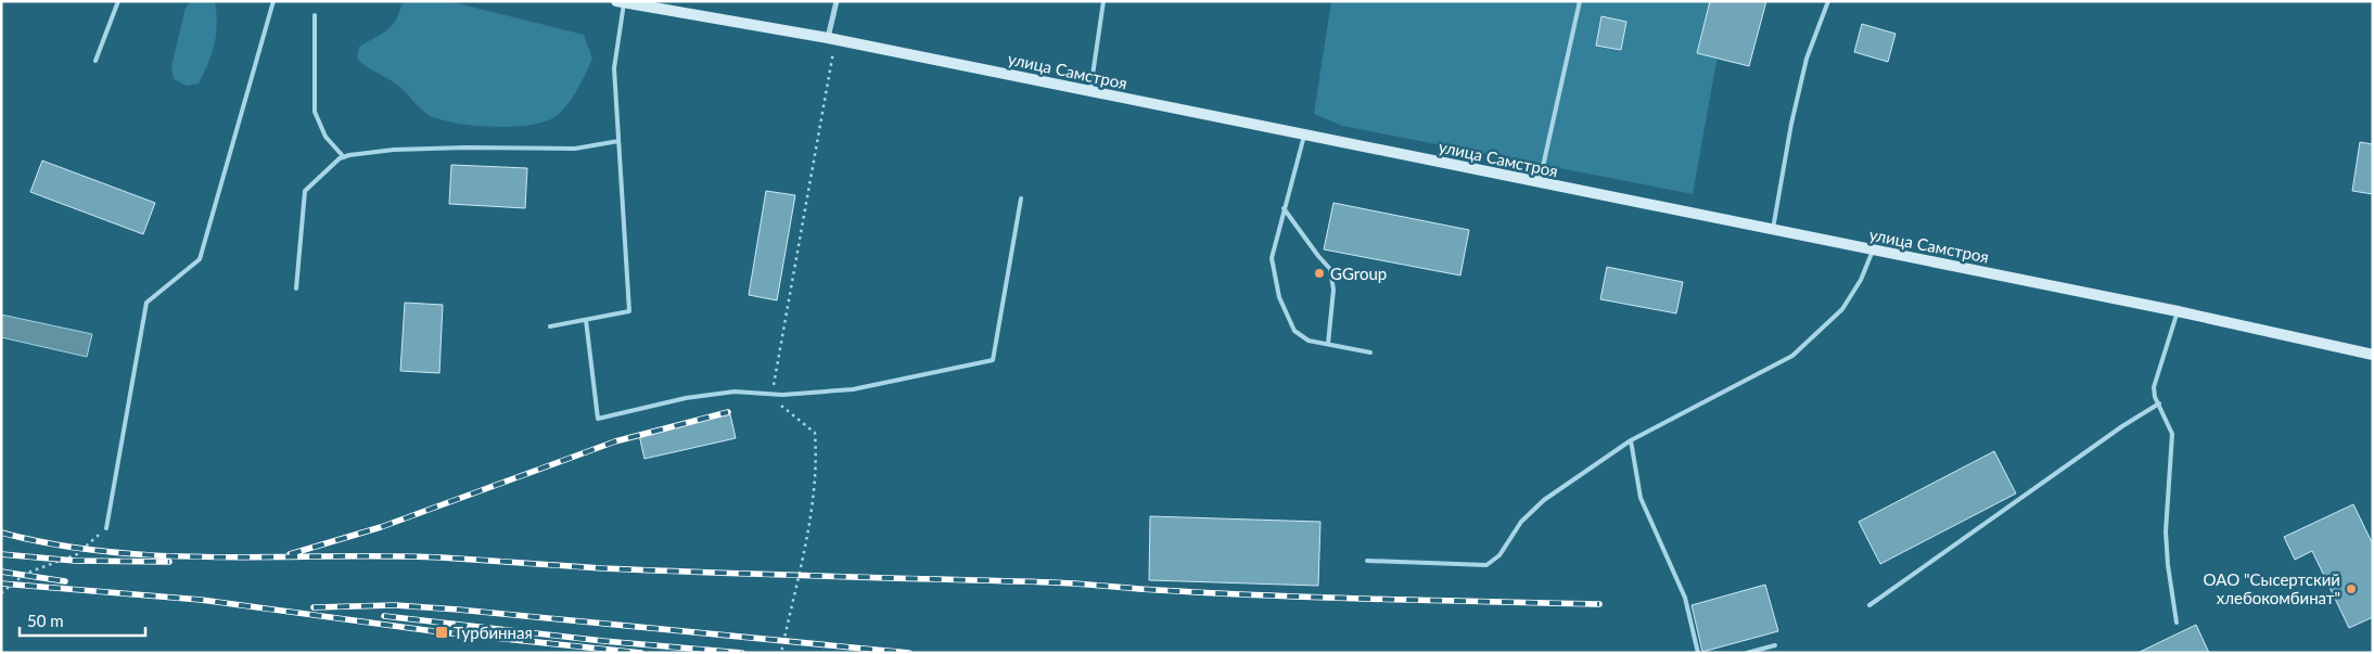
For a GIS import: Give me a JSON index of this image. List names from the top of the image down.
{
  "streets": {
    "street": ["улица Самстроя"]
  },
  "places": {
    "other": ["GGroup", "ОАО \"Сысертский хлебокомбинат\""],
    "transit": ["Турбинная"]
  },
  "scale_bar": "50 m"
}
